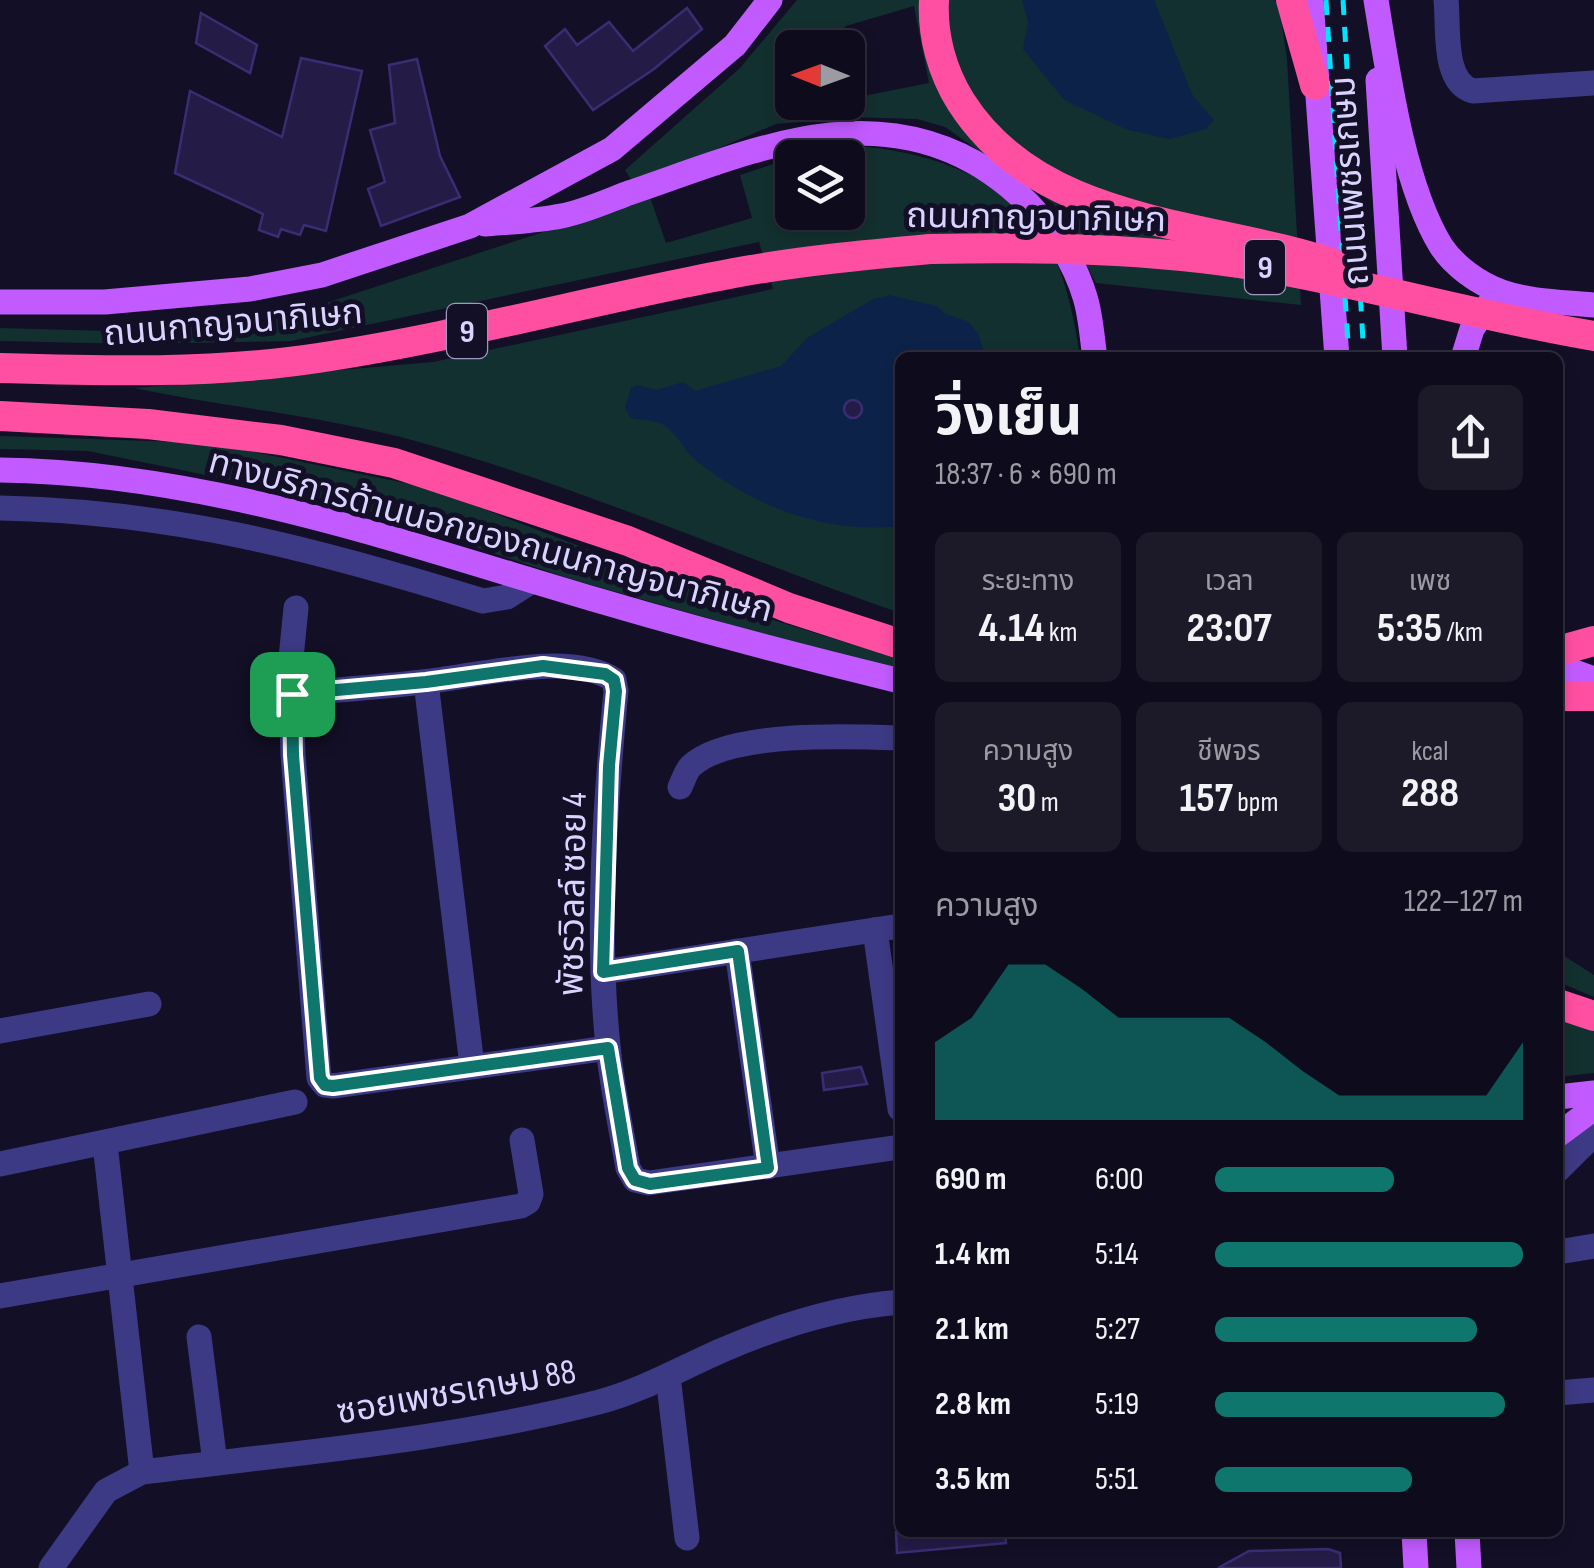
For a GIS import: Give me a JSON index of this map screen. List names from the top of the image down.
{
  "streets": {
    "highway": ["ถนนกาญจนาภิเษก", "9"],
    "main road": ["ถนนเพชรเกษม", "ทางบริการด้านนอกของถนนกาญจนาภิเษก"],
    "street": ["พัชรวิลล์ ซอย 4", "ซอยเพชรเกษม 88"]
  },
  "north": "left",
  "page": {
    "heading": ["วิ่งเย็น", "18:37 · 6 × 690 m"],
    "stats": [
      ["ระยะทาง", "4.14 km"],
      ["เวลา", "23:07"],
      ["เพซ", "5:35 /km"],
      ["ความสูง", "30 m"],
      ["ชีพจร", "157 bpm"],
      ["kcal", "288"]
    ],
    "chart": ["ความสูง", "122–127 m"],
    "list": [
      {
        "name": "690 m",
        "note": "6:00"
      },
      {
        "name": "1.4 km",
        "note": "5:14"
      },
      {
        "name": "2.1 km",
        "note": "5:27"
      },
      {
        "name": "2.8 km",
        "note": "5:19"
      },
      {
        "name": "3.5 km",
        "note": "5:51"
      }
    ]
  }
}
